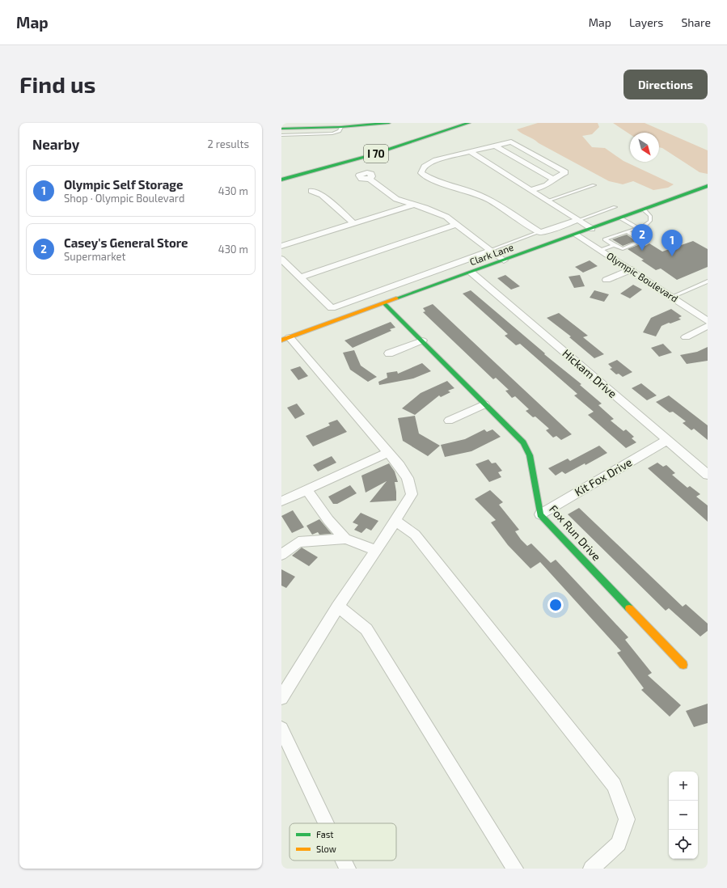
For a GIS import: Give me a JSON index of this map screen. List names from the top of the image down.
{
  "streets": {
    "main road": ["I 70", "Clark Lane", "Fox Run Drive"],
    "street": ["Olympic Boulevard", "Hickam Drive", "Kit Fox Drive"]
  },
  "crossings": [
    ["Clark Lane", "Olympic Boulevard"],
    ["Clark Lane", "Hickam Drive"],
    ["Clark Lane", "Fox Run Drive"],
    ["Hickam Drive", "Kit Fox Drive"],
    ["Kit Fox Drive", "Fox Run Drive"]
  ],
  "legend": ["Fast", "Slow"],
  "north": "bottom right",
  "page": {
    "header": "Map",
    "nav": ["Map", "Layers", "Share"],
    "buttons": "Directions",
    "title": "Find us",
    "heading": ["Nearby", "2 results"],
    "list": [
      {
        "mark": "1",
        "name": "Olympic Self Storage",
        "note": "Shop · Olympic Boulevard",
        "value": "430 m"
      },
      {
        "mark": "2",
        "name": "Casey's General Store",
        "note": "Supermarket",
        "value": "430 m"
      }
    ],
    "pins": ["2", "1"],
    "map_buttons": ["+", "−"]
  }
}
